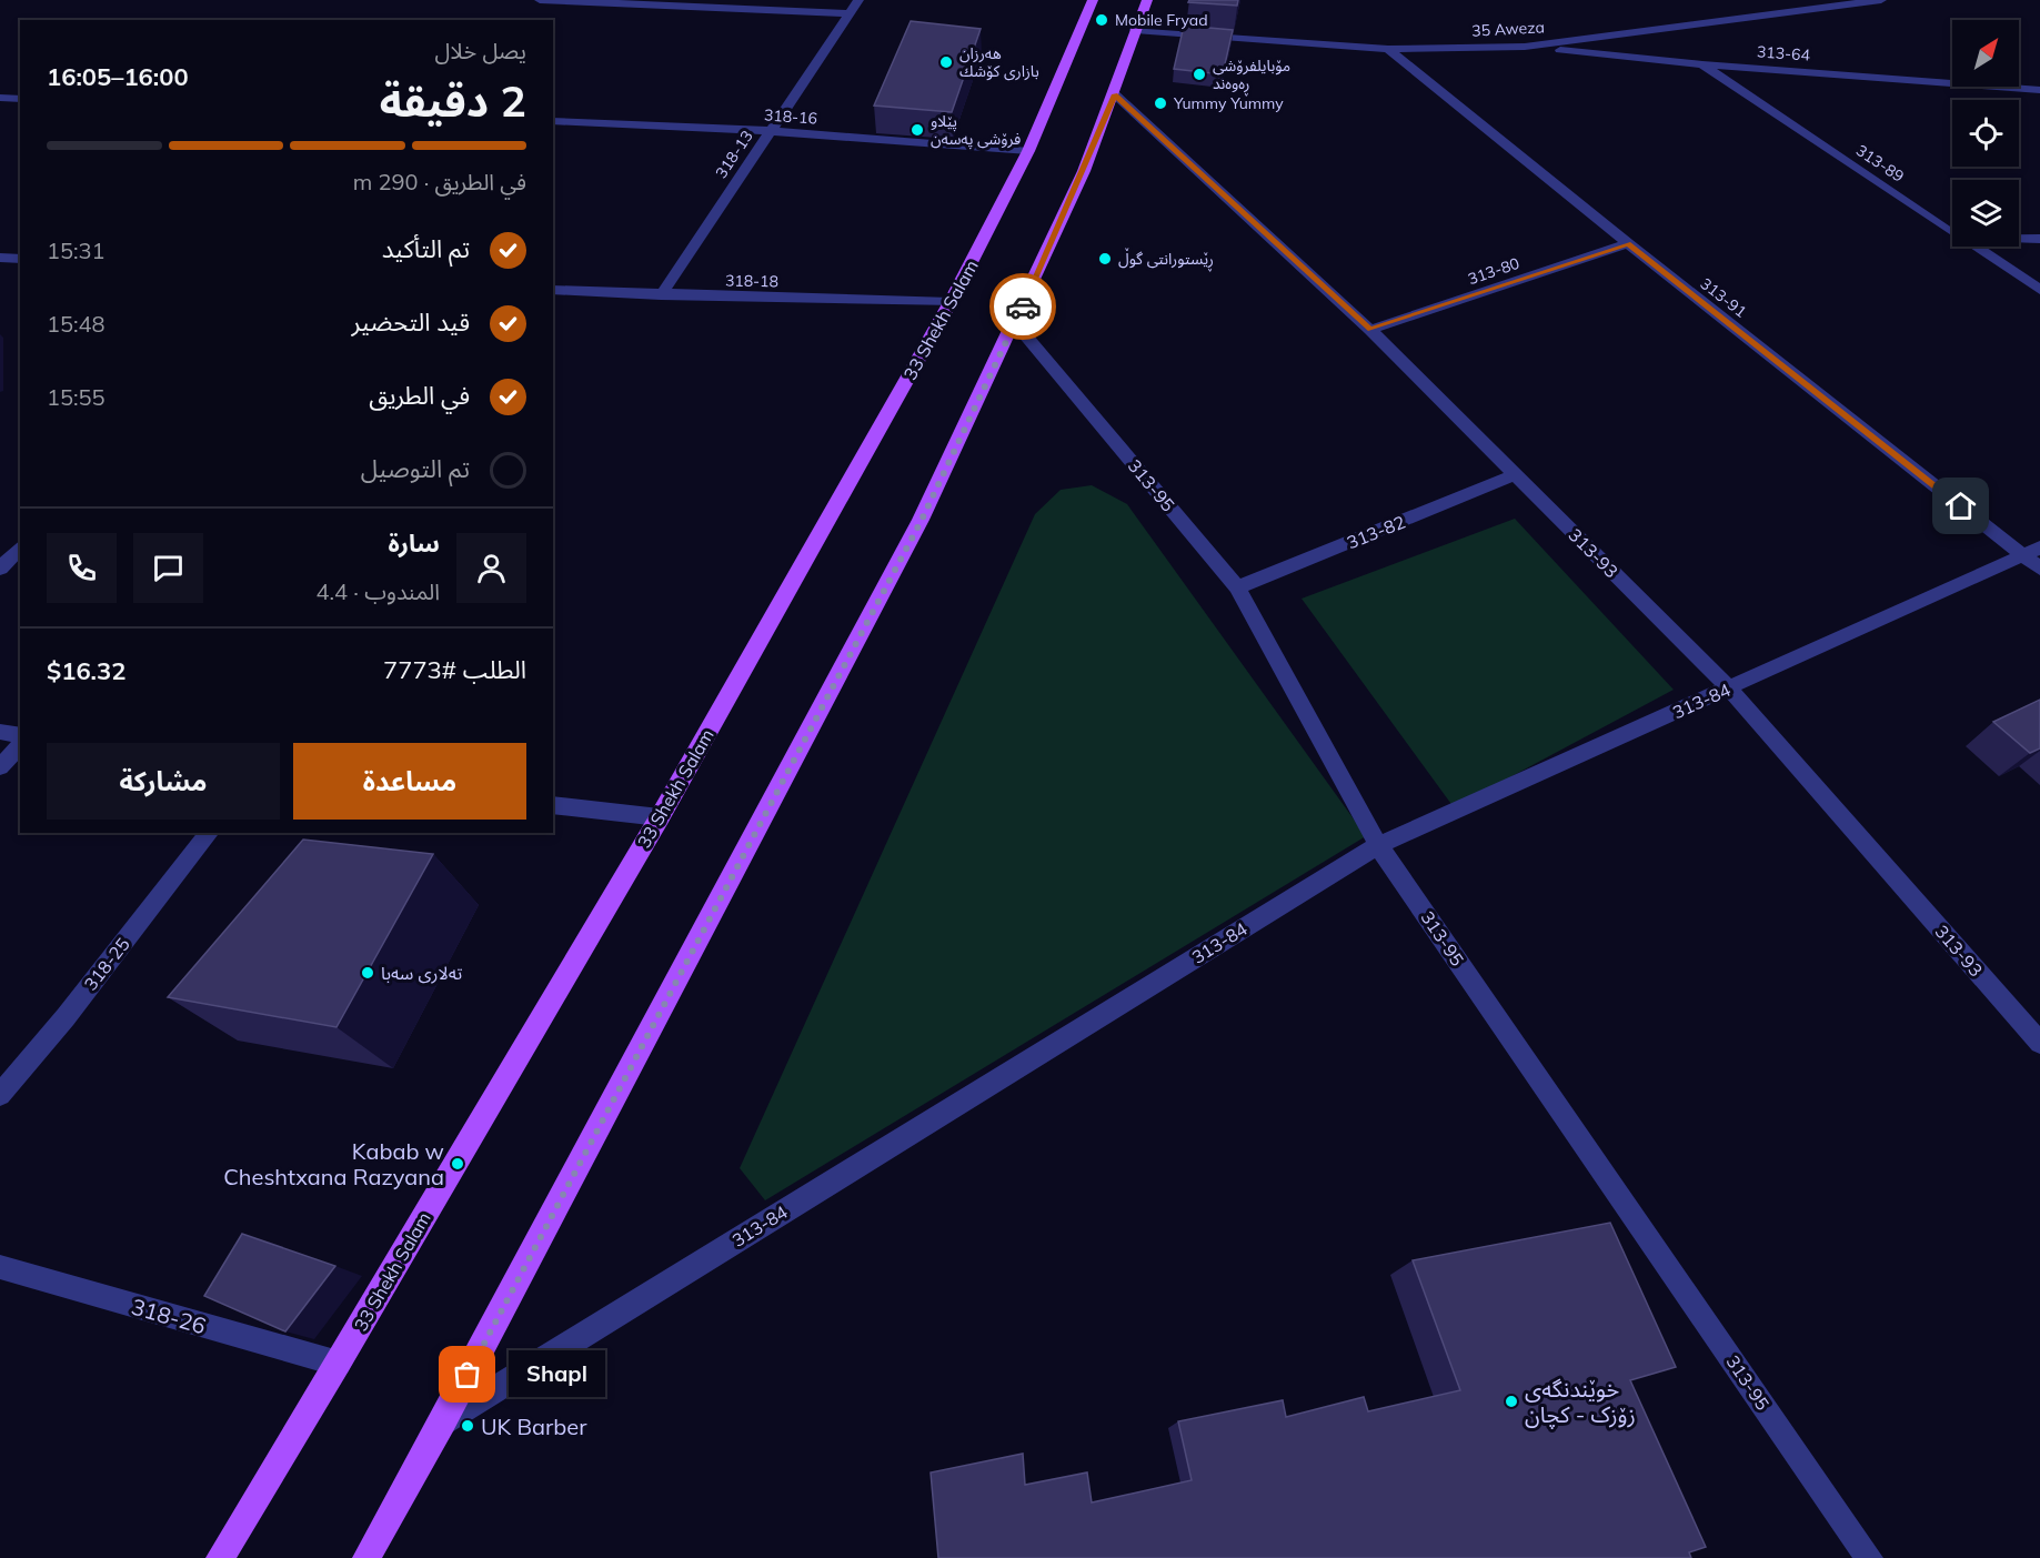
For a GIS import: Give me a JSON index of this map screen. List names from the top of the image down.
{
  "streets": {
    "main road": ["33 Shekh Salam"],
    "street": [
      "35 Aweza",
      "313-64",
      "318-16",
      "318-13",
      "313-89",
      "313-80",
      "318-18",
      "313-91",
      "313-95",
      "313-82",
      "313-93",
      "313-84",
      "318-25",
      "318-26"
    ]
  },
  "crossings": [
    ["35 Aweza", "313-64"],
    ["35 Aweza", "313-91"],
    ["313-64", "313-89"],
    ["318-16", "318-13"],
    ["318-16", "33 Shekh Salam"],
    ["318-13", "318-18"],
    ["313-80", "313-91"],
    ["313-80", "313-93"],
    ["318-18", "33 Shekh Salam"],
    ["313-91", "313-84"],
    ["33 Shekh Salam", "318-26"],
    ["313-95", "313-82"],
    ["313-95", "313-84"],
    ["313-82", "313-93"],
    ["313-93", "313-84"]
  ],
  "places": [
    "Mobile Fryad",
    "هەرزان بازاری کۆشك",
    "مۆبایلفرۆشی ڕەوەند",
    "Yummy Yummy",
    "پێلاو فرۆشی پەسەن",
    "ڕێستورانتی گوڵ",
    "تەلاری سەبا",
    "Kabab w Cheshtxana Razyana",
    "Shapl",
    "خوێندنگەی زۆزک - کچان",
    "UK Barber"
  ],
  "north": "top right",
  "page": {
    "heading": ["2 دقيقة", "يصل خلال", "16:00–16:05"],
    "panel": [
      "سارة",
      "المندوب · 4.4",
      "الطلب #7773",
      "$16.32"
    ],
    "bar": "في الطريق · 290 m",
    "list": [
      ["تم التأكيد", "15:31"],
      ["قيد التحضير", "15:48"],
      ["في الطريق", "15:55"],
      "تم التوصيل"
    ],
    "buttons": ["مساعدة", "مشاركة"],
    "bubble": "Shapl"
  }
}
